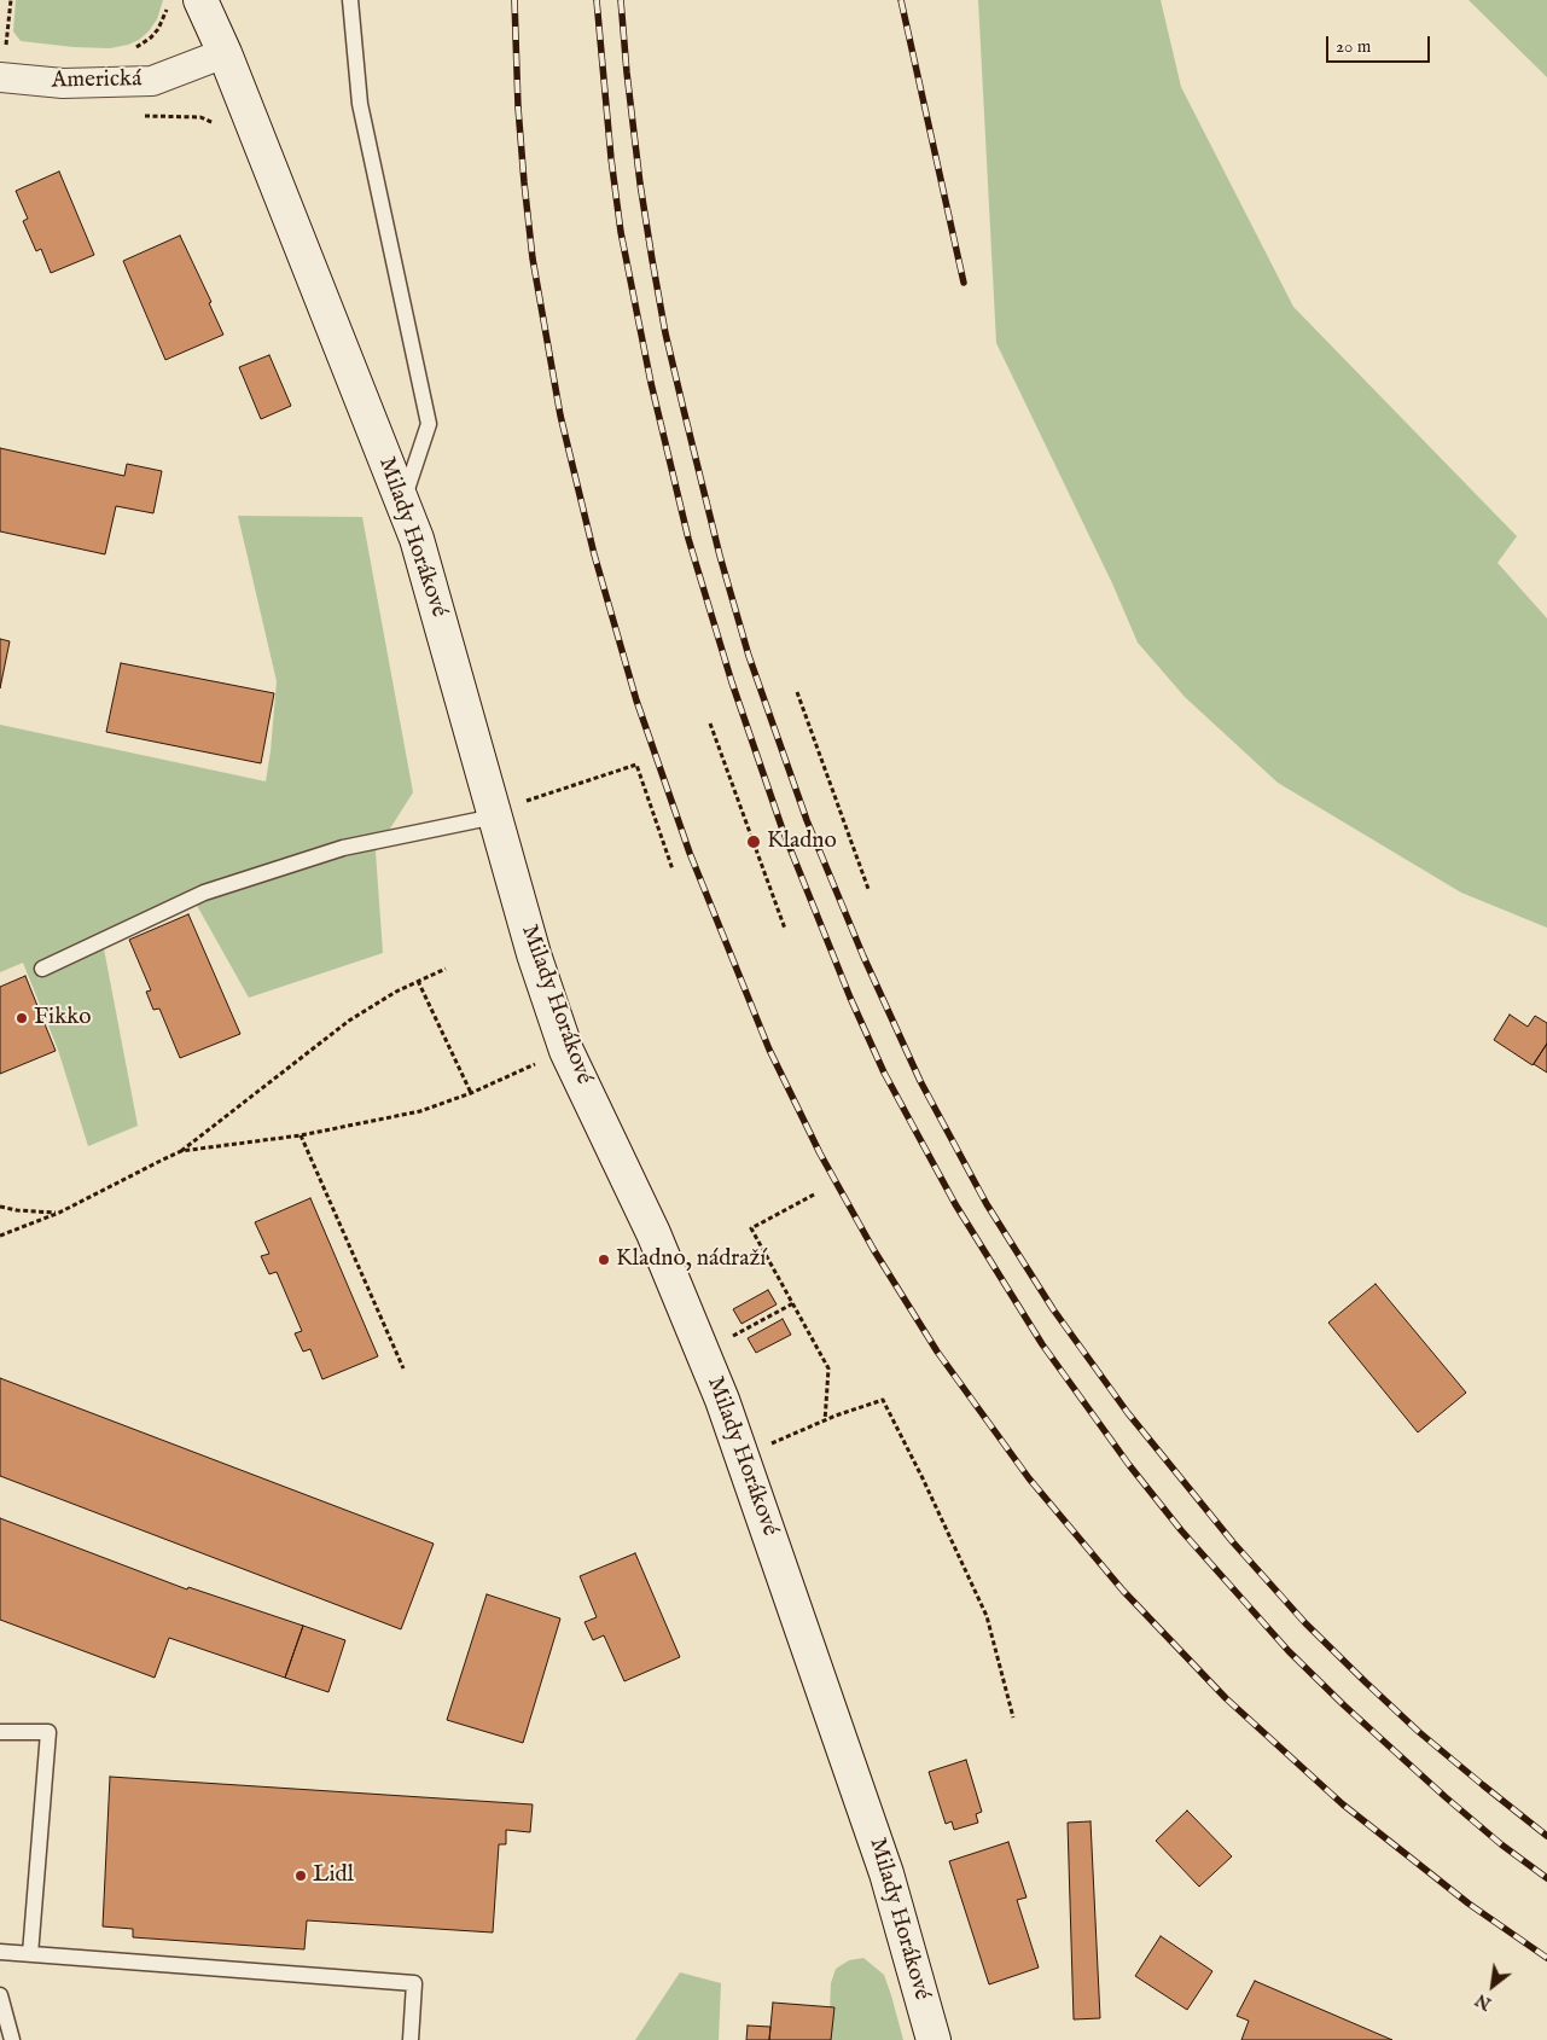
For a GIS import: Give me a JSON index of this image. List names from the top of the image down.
{
  "streets": {
    "street": ["Americká", "Milady Horákové"]
  },
  "crossings": [
    ["Americká", "Milady Horákové"]
  ],
  "places": [
    "Kladno",
    "Fikko",
    "Kladno, nádraží",
    "Lidl"
  ],
  "scale_bar": "20 m",
  "north": "bottom left"
}
